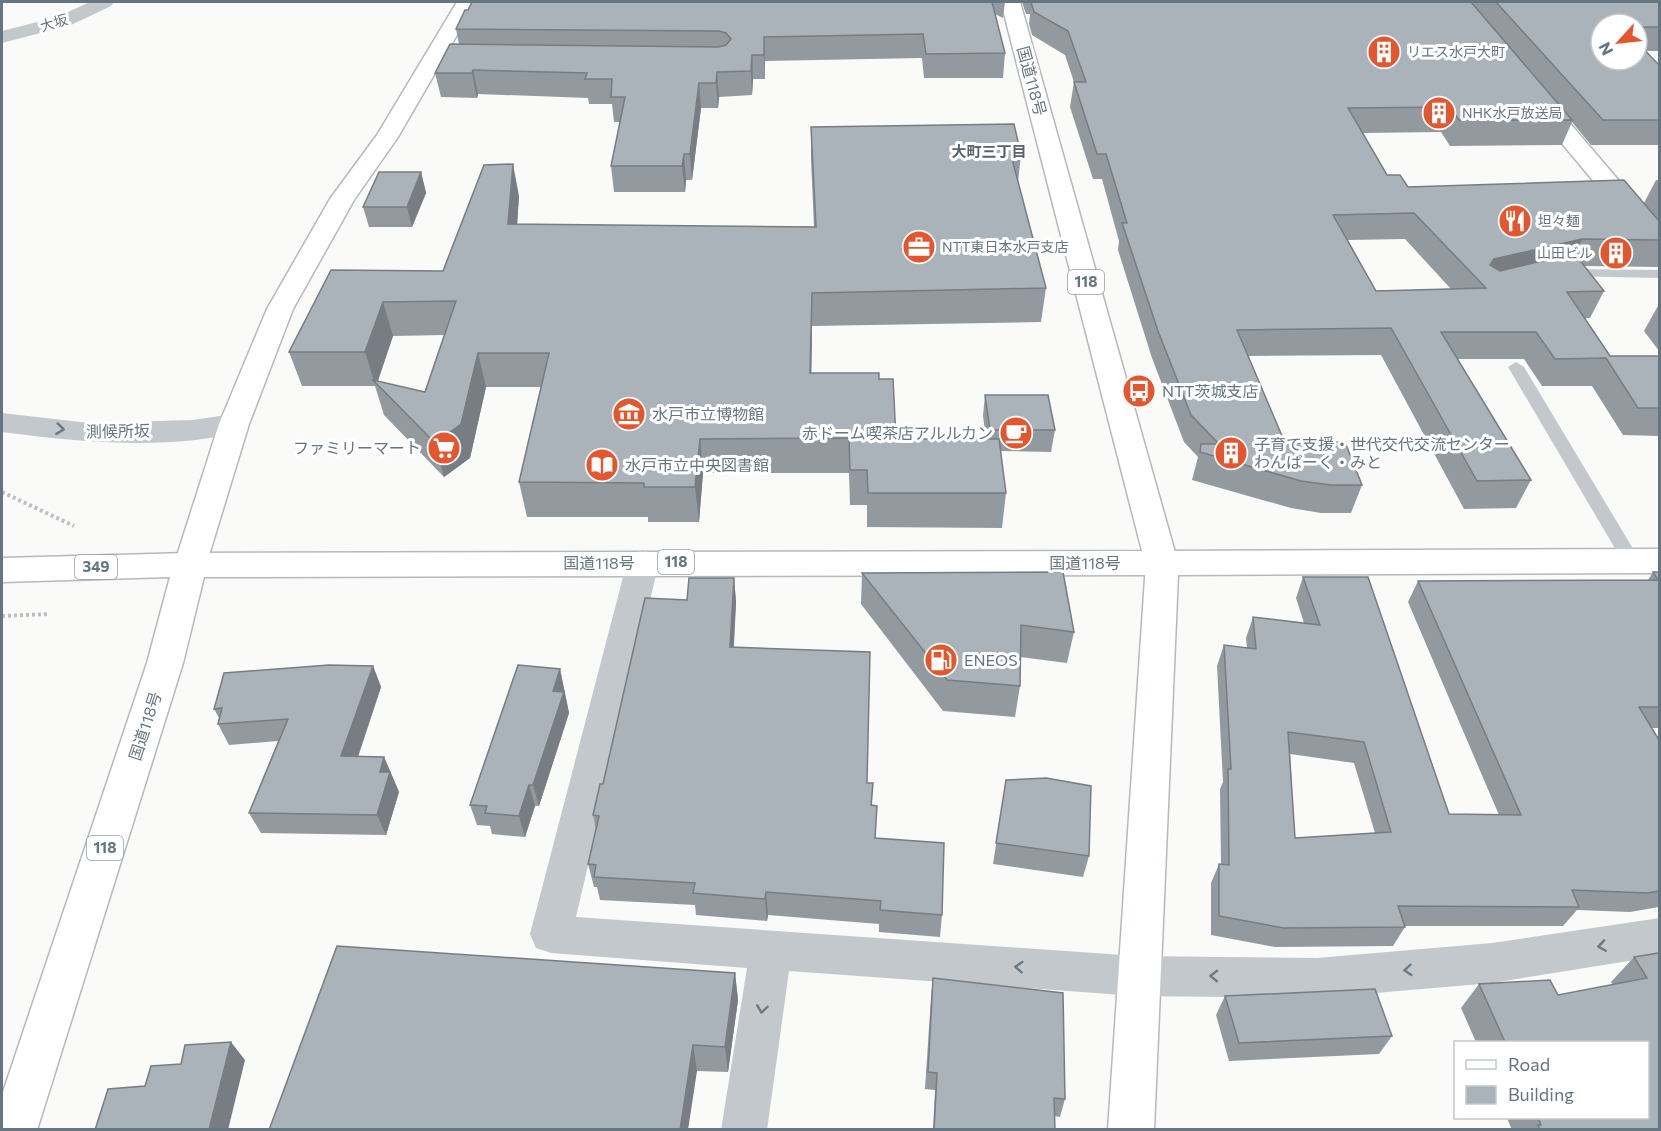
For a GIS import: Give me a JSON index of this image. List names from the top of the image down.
{
  "streets": {
    "main road": ["国道118号", "118", "349"],
    "street": ["大坂", "測候所坂"]
  },
  "crossings": [
    ["国道118号", "349"]
  ],
  "one_way": ["測候所坂"],
  "districts": ["大町三丁目"],
  "places": {
    "building": [
      "リエス水戸大町",
      "NHK水戸放送局",
      "山田ビル",
      "子育て支援・世代交代交流センター わんぱーく・みと"
    ],
    "restaurant": ["坦々麺"],
    "office": ["NTT東日本水戸支店"],
    "bus stop": ["NTT茨城支店"],
    "museum": ["水戸市立博物館"],
    "cafe": ["赤ドーム喫茶店アルルカン"],
    "supermarket": ["ファミリーマート"],
    "library": ["水戸市立中央図書館"],
    "fuel station": ["ENEOS"]
  },
  "legend": ["Road", "Building"],
  "north": "bottom left"
}
